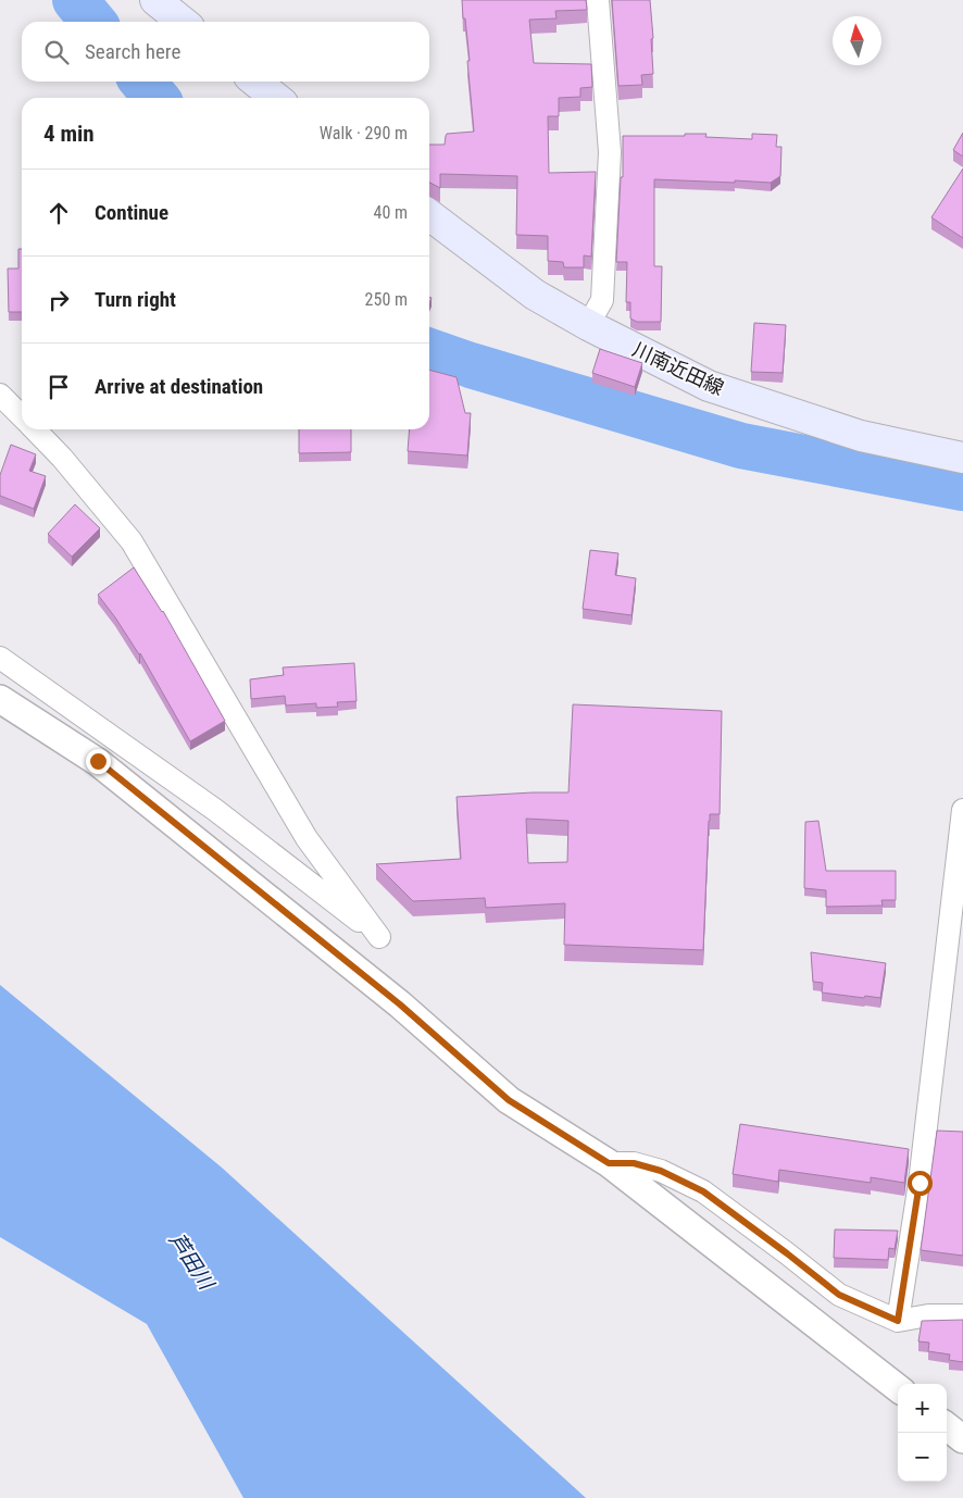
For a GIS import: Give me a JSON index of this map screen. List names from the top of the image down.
{
  "streets": {
    "main road": ["川南近田線"]
  },
  "water": ["芦田川"],
  "north": "top",
  "page": {
    "search": "Search here",
    "heading": ["4 min", "Walk · 290 m"],
    "list": [
      ["Continue", "40 m"],
      ["Turn right", "250 m"],
      "Arrive at destination"
    ],
    "map_buttons": ["+", "−"]
  }
}
